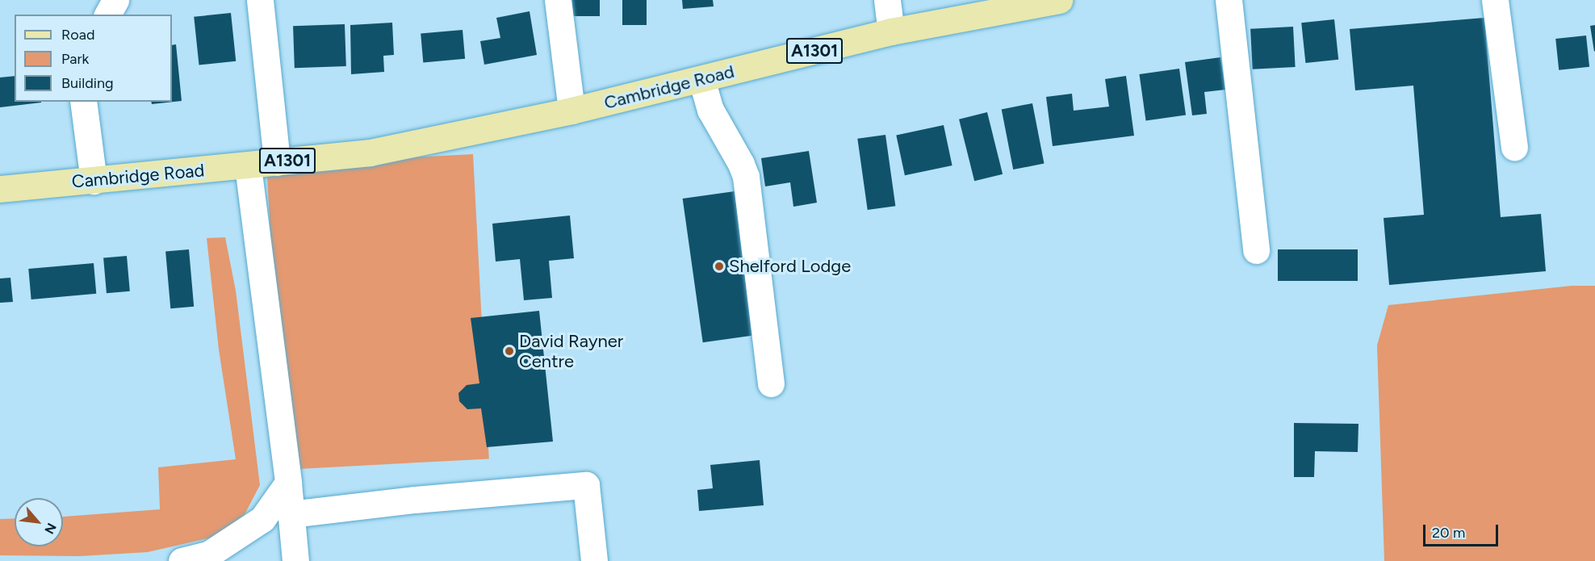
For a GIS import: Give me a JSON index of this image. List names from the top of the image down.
{
  "streets": {
    "main road": ["A1301", "Cambridge Road"]
  },
  "places": ["Shelford Lodge", "David Rayner Centre"],
  "legend": ["Road", "Park", "Building"],
  "scale_bar": "20 m",
  "north": "bottom right"
}
